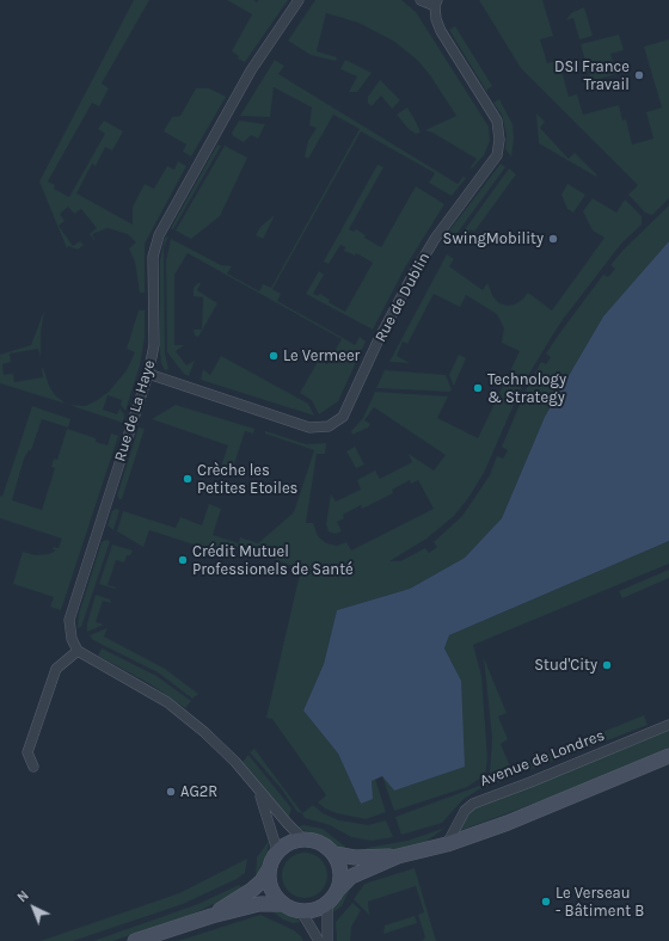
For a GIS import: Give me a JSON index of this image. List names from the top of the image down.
{
  "streets": {
    "street": ["Rue de Dublin", "Rue de La Haye", "Avenue de Londres"]
  },
  "crossings": [
    ["Rue de Dublin", "Rue de La Haye"]
  ],
  "places": [
    "DSI France Travail",
    "SwingMobility",
    "Le Vermeer",
    "Technology & Strategy",
    "Crèche les Petites Etoiles",
    "Crédit Mutuel Professionels de Santé",
    "Stud'City",
    "AG2R",
    "Le Verseau - Bâtiment B"
  ],
  "north": "top left"
}
